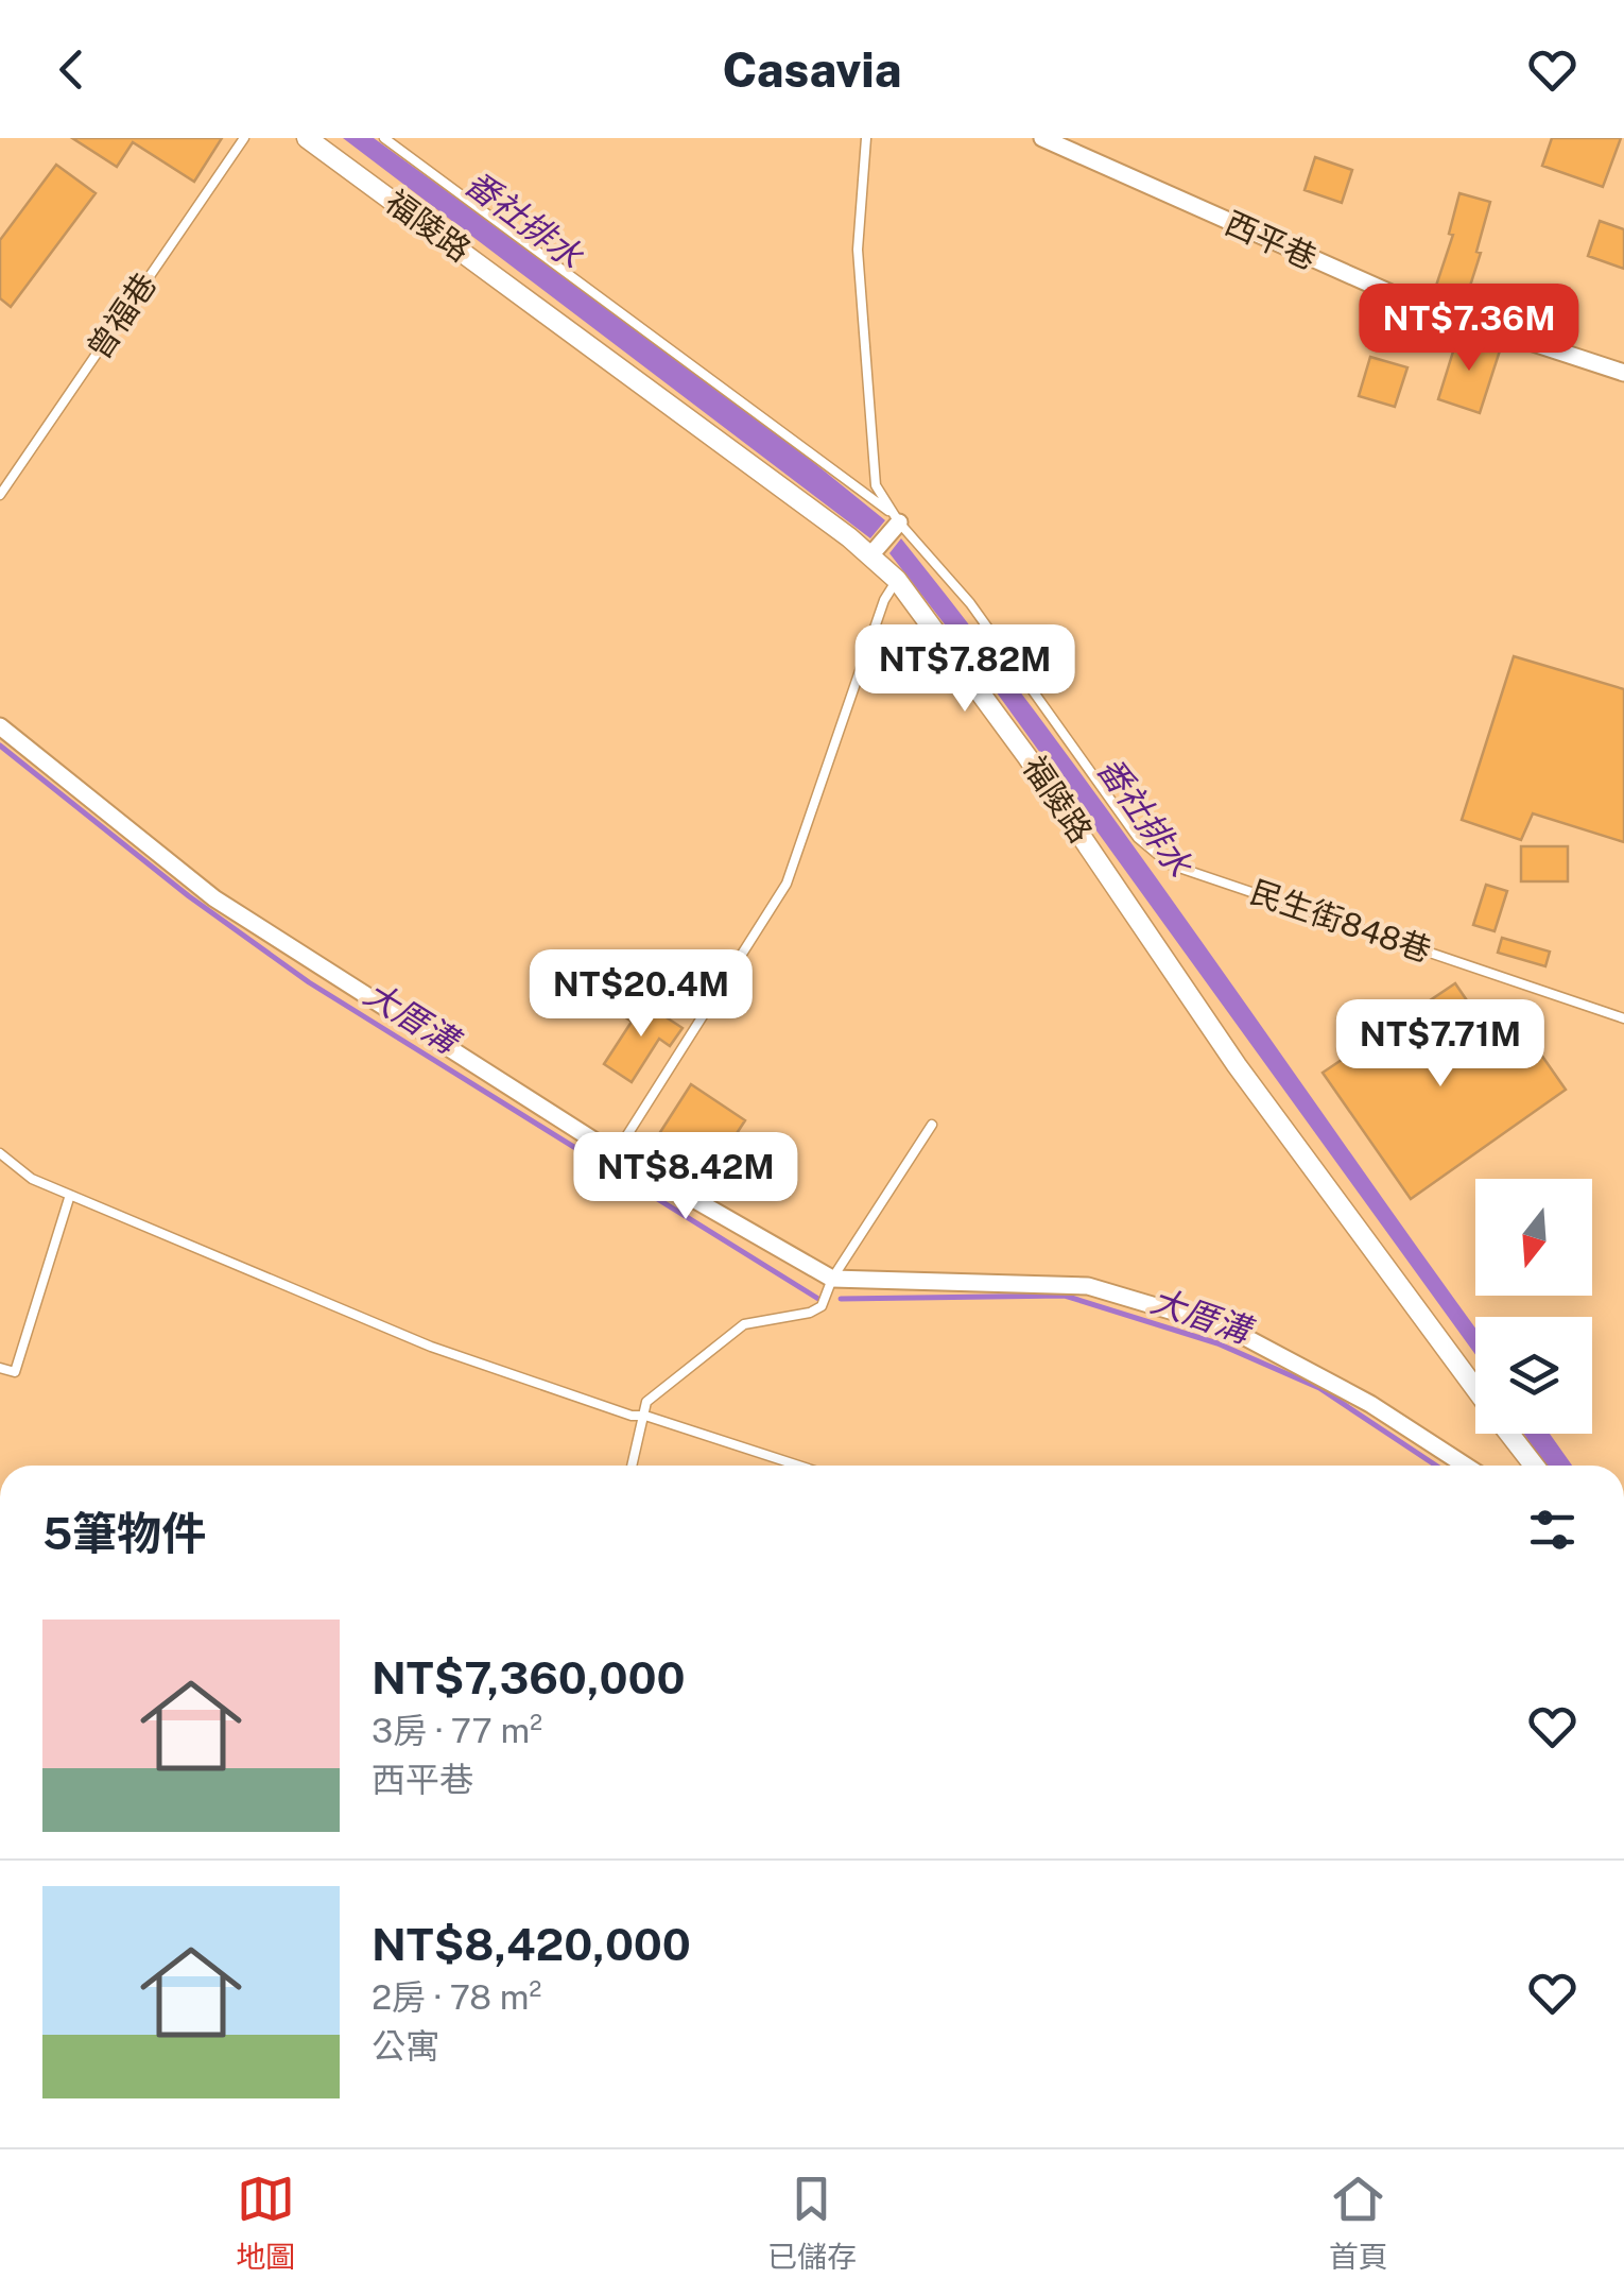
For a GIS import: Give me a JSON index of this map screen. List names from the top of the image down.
{
  "streets": {
    "street": ["福陵路", "西平巷"],
    "lane": ["曾福巷", "民生街848巷"]
  },
  "water": ["番社排水", "大厝溝"],
  "north": "bottom",
  "page": {
    "header": "Casavia",
    "price": [
      "NT$7.36M",
      "NT$7.82M",
      "NT$20.4M",
      "NT$7.71M",
      "NT$8.42M"
    ],
    "heading": "5筆物件",
    "list": [
      {
        "name": "NT$7,360,000",
        "note": "3房 · 77 m² · 西平巷"
      },
      {
        "name": "NT$8,420,000",
        "note": "2房 · 78 m² · 公寓"
      }
    ],
    "tabs": ["地圖", "已儲存", "首頁"]
  }
}
